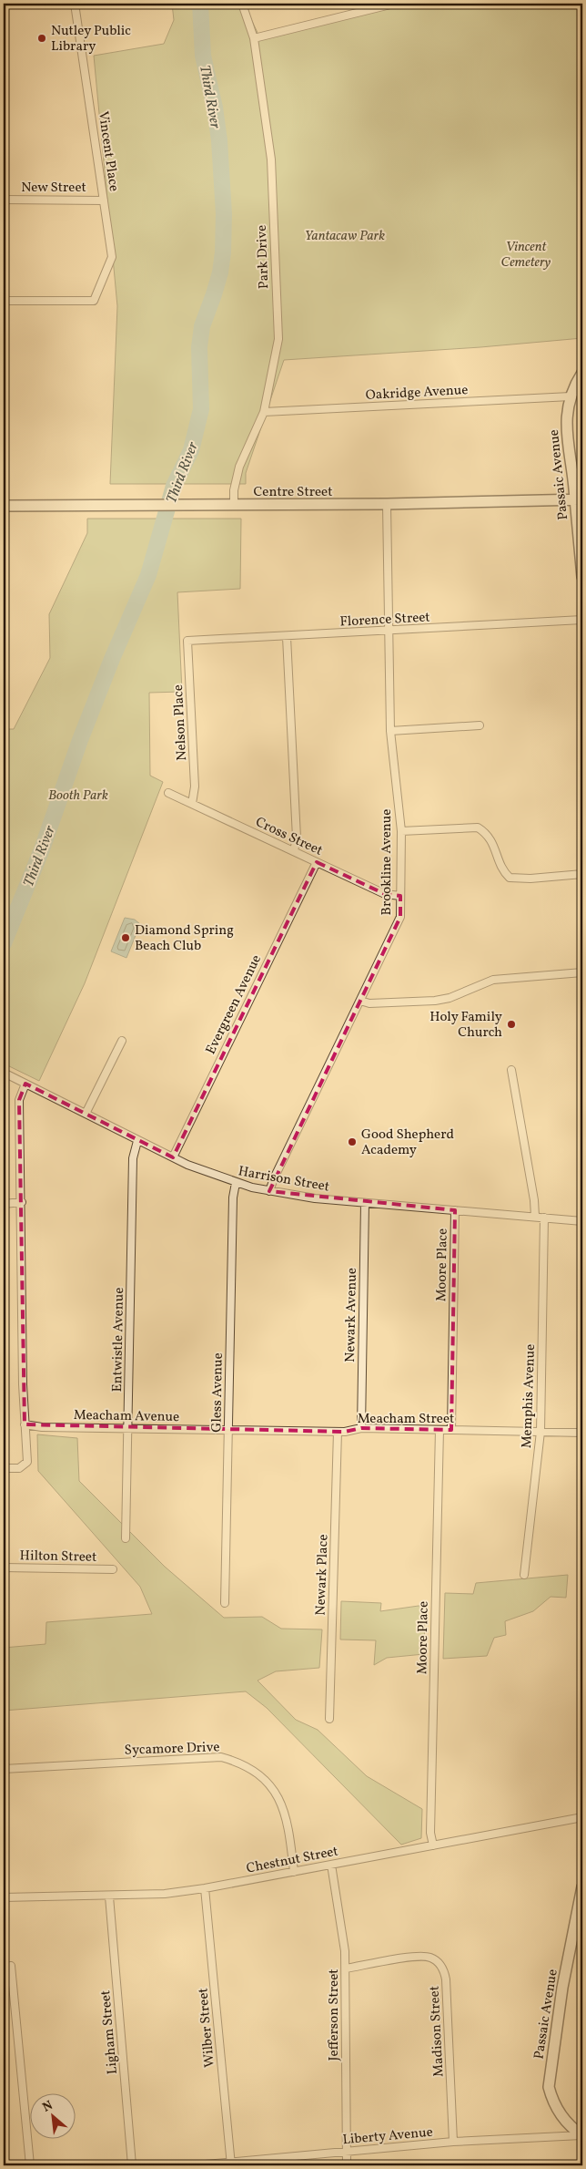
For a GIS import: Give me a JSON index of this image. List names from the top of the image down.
{
  "streets": {
    "street": [
      "Vincent Place",
      "New Street",
      "Park Drive",
      "Oakridge Avenue",
      "Passaic Avenue",
      "Centre Street",
      "Florence Street",
      "Nelson Place",
      "Cross Street",
      "Brookline Avenue",
      "Evergreen Avenue",
      "Harrison Street",
      "Moore Place",
      "Newark Avenue",
      "Entwistle Avenue",
      "Gless Avenue",
      "Memphis Avenue",
      "Meacham Avenue",
      "Meacham Street",
      "Hilton Street",
      "Newark Place",
      "Sycamore Drive",
      "Chestnut Street",
      "Jefferson Street",
      "Wilber Street",
      "Madison Street",
      "Ligham Street",
      "Liberty Avenue"
    ]
  },
  "crossings": [
    ["Vincent Place", "New Street"],
    ["Park Drive", "Oakridge Avenue"],
    ["Park Drive", "Centre Street"],
    ["Oakridge Avenue", "Passaic Avenue"],
    ["Passaic Avenue", "Centre Street"],
    ["Passaic Avenue", "Liberty Avenue"],
    ["Centre Street", "Brookline Avenue"],
    ["Florence Street", "Nelson Place"],
    ["Florence Street", "Brookline Avenue"],
    ["Nelson Place", "Cross Street"],
    ["Cross Street", "Brookline Avenue"],
    ["Cross Street", "Evergreen Avenue"],
    ["Brookline Avenue", "Harrison Street"],
    ["Evergreen Avenue", "Harrison Street"],
    ["Harrison Street", "Moore Place"],
    ["Harrison Street", "Newark Avenue"],
    ["Harrison Street", "Entwistle Avenue"],
    ["Harrison Street", "Gless Avenue"],
    ["Harrison Street", "Memphis Avenue"],
    ["Moore Place", "Meacham Street"],
    ["Moore Place", "Chestnut Street"],
    ["Newark Avenue", "Meacham Street"],
    ["Entwistle Avenue", "Meacham Avenue"],
    ["Gless Avenue", "Meacham Avenue"],
    ["Gless Avenue", "Meacham Street"],
    ["Memphis Avenue", "Meacham Street"],
    ["Meacham Avenue", "Meacham Street"],
    ["Meacham Street", "Newark Place"],
    ["Sycamore Drive", "Chestnut Street"],
    ["Chestnut Street", "Jefferson Street"],
    ["Chestnut Street", "Wilber Street"],
    ["Chestnut Street", "Ligham Street"],
    ["Jefferson Street", "Madison Street"],
    ["Jefferson Street", "Liberty Avenue"],
    ["Wilber Street", "Liberty Avenue"],
    ["Madison Street", "Liberty Avenue"]
  ],
  "water": ["Third River"],
  "parks": ["Yantacaw Park", "Vincent Cemetery", "Booth Park"],
  "places": [
    "Nutley Public Library",
    "Diamond Spring Beach Club",
    "Holy Family Church",
    "Good Shepherd Academy"
  ],
  "north": "top left"
}
